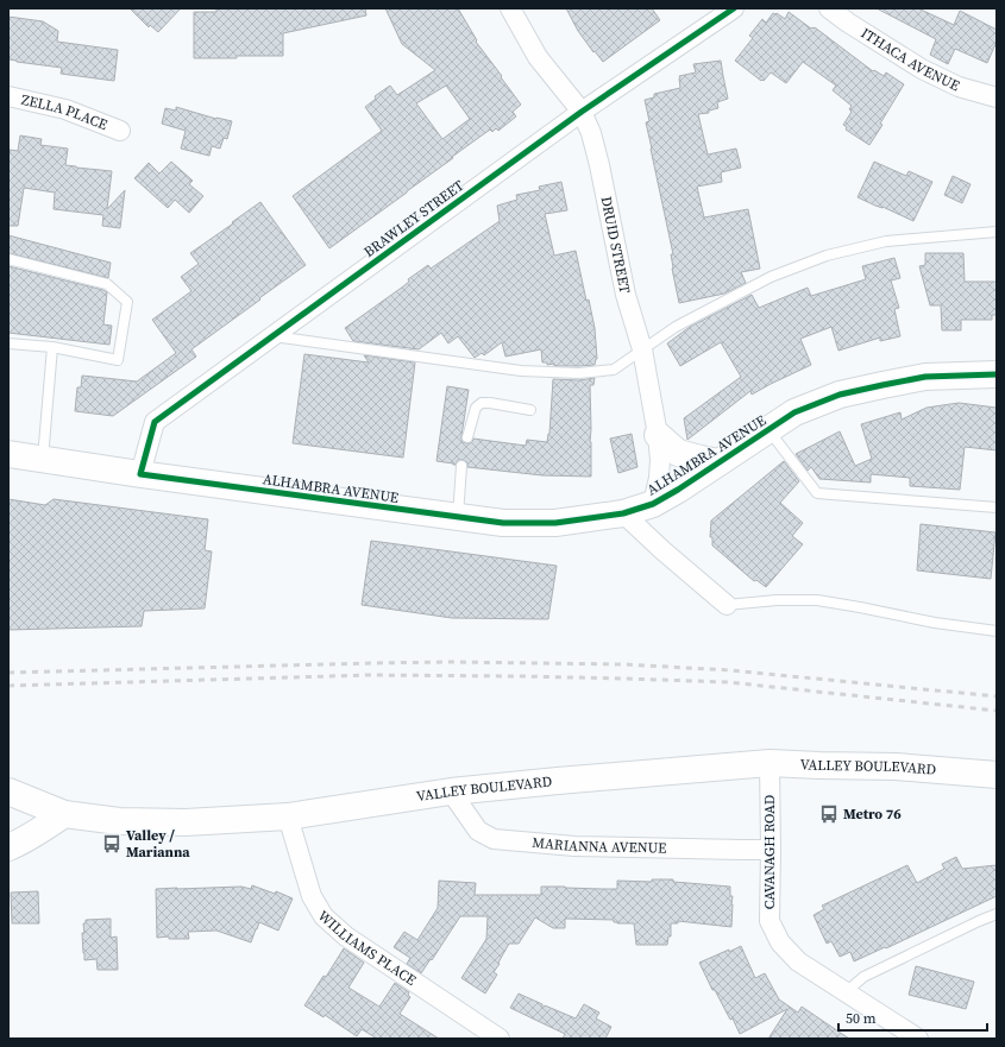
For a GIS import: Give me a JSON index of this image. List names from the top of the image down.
{
  "streets": {
    "main road": ["ALHAMBRA AVENUE", "VALLEY BOULEVARD"],
    "street": [
      "ITHACA AVENUE",
      "ZELLA PLACE",
      "BRAWLEY STREET",
      "DRUID STREET",
      "MARIANNA AVENUE",
      "CAVANAGH ROAD",
      "WILLIAMS PLACE"
    ]
  },
  "crossings": [
    ["BRAWLEY STREET", "DRUID STREET"],
    ["BRAWLEY STREET", "ALHAMBRA AVENUE"],
    ["DRUID STREET", "ALHAMBRA AVENUE"],
    ["VALLEY BOULEVARD", "MARIANNA AVENUE"],
    ["VALLEY BOULEVARD", "CAVANAGH ROAD"],
    ["VALLEY BOULEVARD", "WILLIAMS PLACE"],
    ["MARIANNA AVENUE", "CAVANAGH ROAD"]
  ],
  "places": {
    "bus stop": ["Metro 76", "Valley / Marianna"]
  },
  "scale_bar": "50 m"
}
